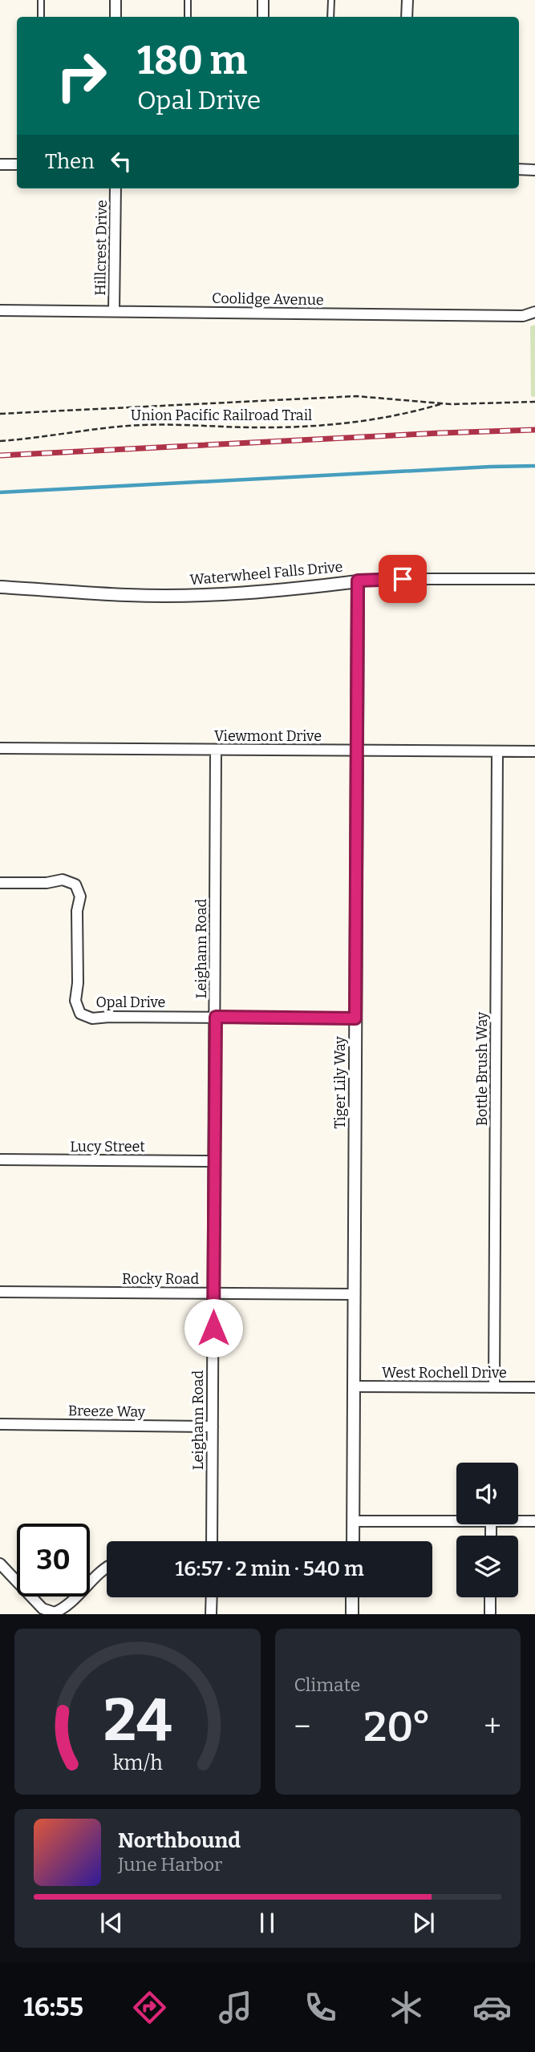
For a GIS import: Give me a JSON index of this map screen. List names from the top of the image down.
{
  "streets": {
    "street": [
      "Hillcrest Drive",
      "Coolidge Avenue",
      "Waterwheel Falls Drive",
      "Viewmont Drive",
      "Leighann Road",
      "Opal Drive",
      "Bottle Brush Way",
      "Tiger Lily Way",
      "Lucy Street",
      "Rocky Road",
      "West Rochell Drive",
      "Breeze Way"
    ],
    "path": ["Union Pacific Railroad Trail"]
  },
  "crossings": [
    ["Hillcrest Drive", "Coolidge Avenue"],
    ["Waterwheel Falls Drive", "Tiger Lily Way"],
    ["Viewmont Drive", "Leighann Road"],
    ["Viewmont Drive", "Bottle Brush Way"],
    ["Viewmont Drive", "Tiger Lily Way"],
    ["Leighann Road", "Opal Drive"],
    ["Leighann Road", "Lucy Street"],
    ["Leighann Road", "Rocky Road"],
    ["Leighann Road", "Breeze Way"],
    ["Opal Drive", "Tiger Lily Way"],
    ["Bottle Brush Way", "West Rochell Drive"],
    ["Tiger Lily Way", "Rocky Road"],
    ["Tiger Lily Way", "West Rochell Drive"]
  ],
  "page": {
    "turn": ["180 m", "Opal Drive"],
    "then": "Then",
    "limit": "30",
    "trip": "16:57 · 2 min · 540 m",
    "tile": "Climate",
    "heat": ["−", "20°", "+"],
    "song": ["Northbound", "June Harbor"],
    "tabs": "16:55",
    "gauge": ["24", "km/h"]
  }
}
